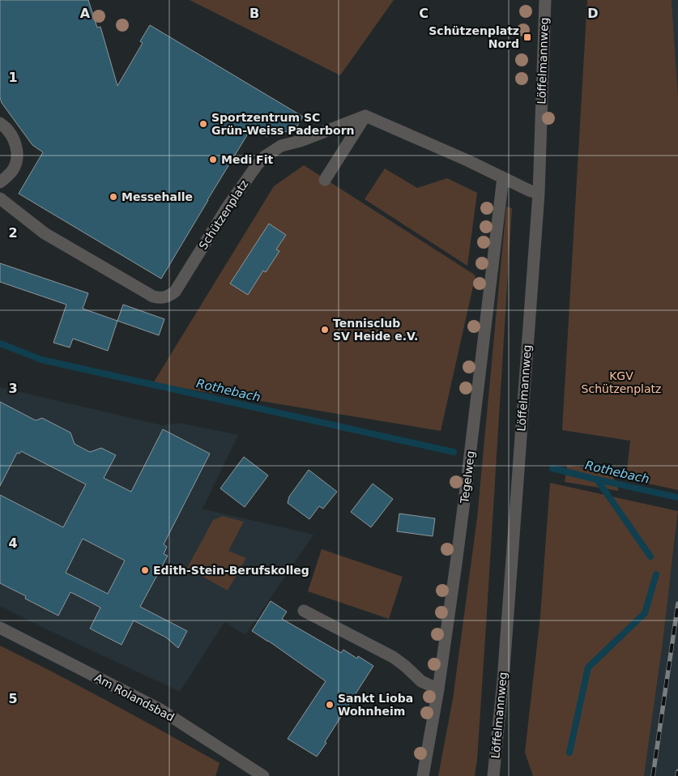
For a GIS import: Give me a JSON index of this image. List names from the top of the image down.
{
  "streets": {
    "street": [
      "Löffelmannweg",
      "Schützenplatz",
      "Tegelweg",
      "Am Rolandsbad"
    ]
  },
  "water": ["Rothebach"],
  "parks": ["KGV Schützenplatz"],
  "places": {
    "transit": ["Schützenplatz Nord"],
    "other": [
      "Sportzentrum SC Grün-Weiss Paderborn",
      "Medi Fit",
      "Messehalle",
      "Tennisclub SV Heide e.V.",
      "Edith-Stein-Berufskolleg",
      "Sankt Lioba Wohnheim"
    ]
  },
  "grid": {
    "columns": [
      "A",
      "B",
      "C",
      "D"
    ],
    "rows": [
      "1",
      "2",
      "3",
      "4",
      "5"
    ]
  }
}
